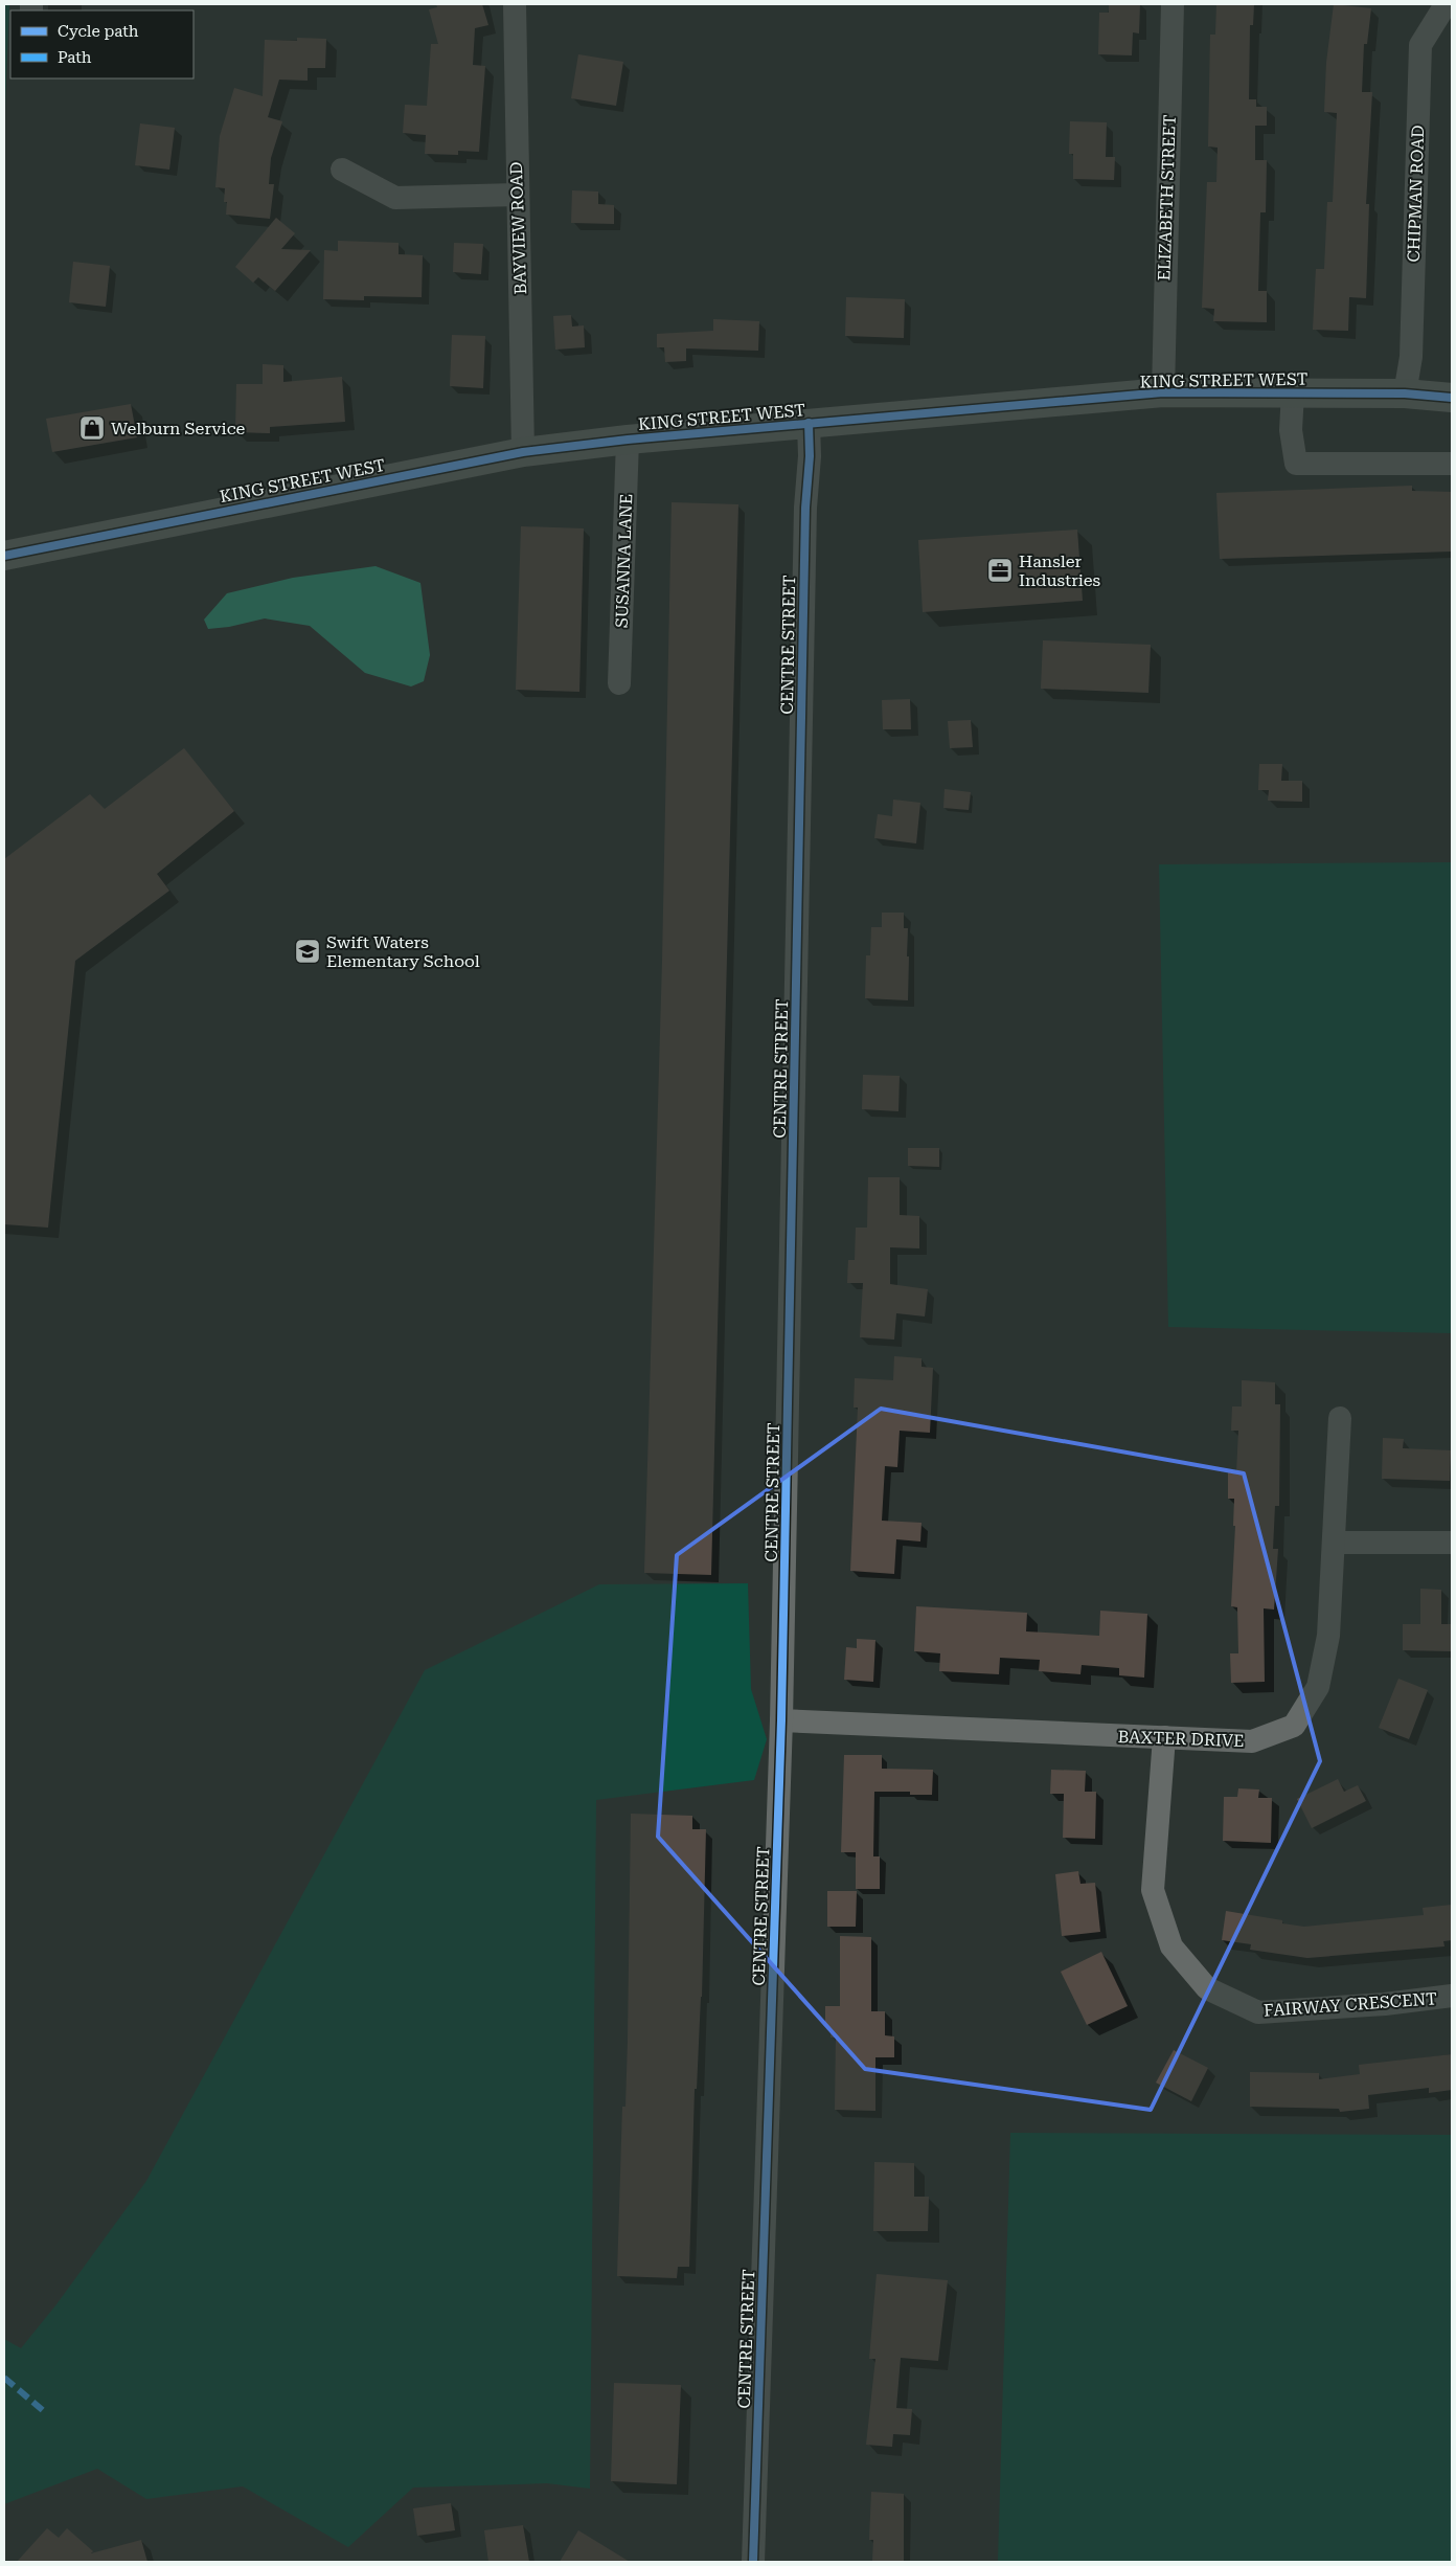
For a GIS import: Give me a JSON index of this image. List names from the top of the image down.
{
  "streets": {
    "main road": ["KING STREET WEST"],
    "street": [
      "CHIPMAN ROAD",
      "ELIZABETH STREET",
      "BAYVIEW ROAD",
      "SUSANNA LANE",
      "CENTRE STREET",
      "BAXTER DRIVE",
      "FAIRWAY CRESCENT"
    ]
  },
  "crossings": [
    ["CHIPMAN ROAD", "KING STREET WEST"],
    ["ELIZABETH STREET", "KING STREET WEST"],
    ["BAYVIEW ROAD", "KING STREET WEST"],
    ["KING STREET WEST", "SUSANNA LANE"],
    ["KING STREET WEST", "CENTRE STREET"],
    ["CENTRE STREET", "BAXTER DRIVE"],
    ["BAXTER DRIVE", "FAIRWAY CRESCENT"]
  ],
  "places": {
    "shop": ["Welburn Service"],
    "office": ["Hansler Industries"],
    "school or university": ["Swift Waters Elementary School"]
  },
  "legend": ["Cycle path", "Path"]
}
